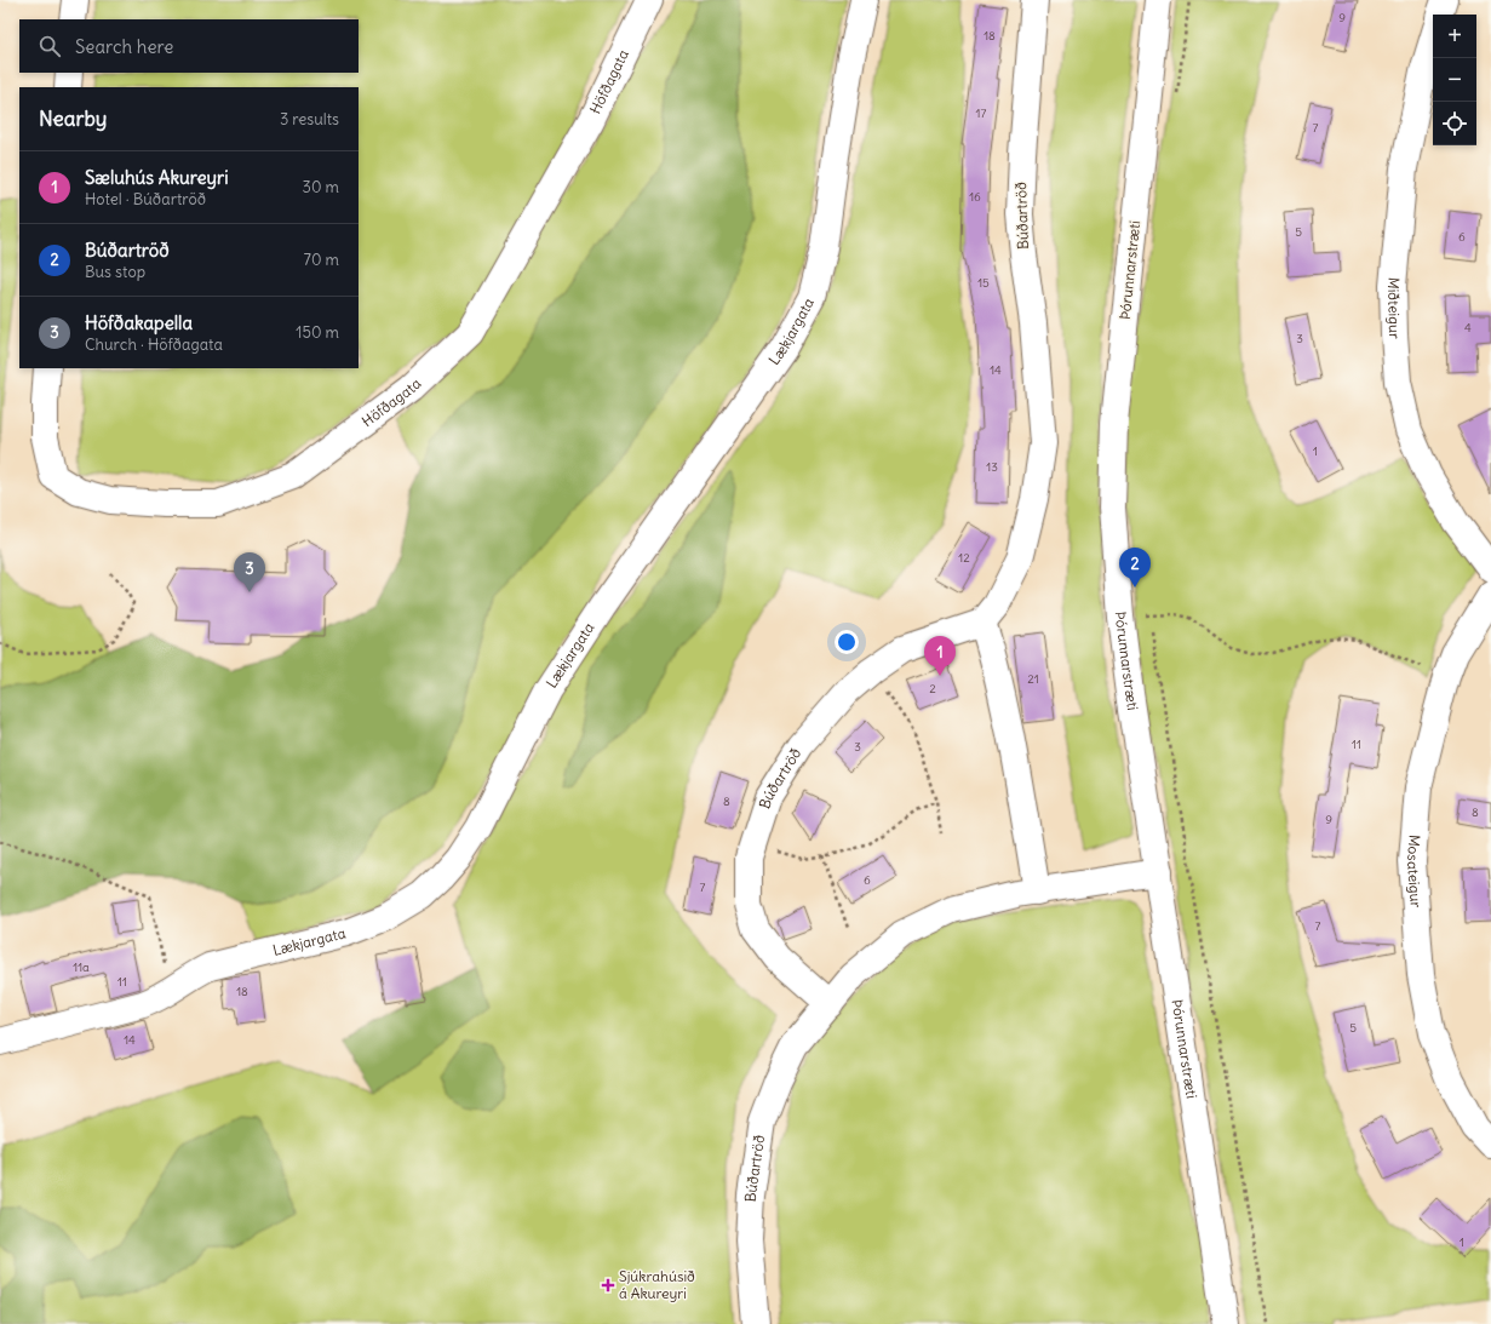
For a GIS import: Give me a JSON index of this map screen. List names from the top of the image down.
{
  "streets": {
    "street": [
      "Höfðagata",
      "Búðartröð",
      "Þórunnarstræti",
      "Miðteigur",
      "Lækjargata",
      "Mosateigur"
    ]
  },
  "crossings": [
    ["Búðartröð", "Þórunnarstræti"]
  ],
  "places": {
    "health": ["Sjúkrahúsið á Akureyri"]
  },
  "house_numbers": [
    "9",
    "18",
    "17",
    "7",
    "16",
    "5",
    "6",
    "15",
    "4",
    "3",
    "14",
    "1",
    "13",
    "12",
    "21",
    "2",
    "11",
    "3",
    "8",
    "8",
    "9",
    "6",
    "7",
    "7",
    "11a",
    "11",
    "18",
    "5",
    "14",
    "1"
  ],
  "page": {
    "map_buttons": ["+", "−"],
    "search": "Search here",
    "heading": ["Nearby", "3 results"],
    "list": [
      {
        "mark": "1",
        "name": "Sæluhús Akureyri",
        "note": "Hotel · Búðartröð",
        "value": "30 m"
      },
      {
        "mark": "2",
        "name": "Búðartröð",
        "note": "Bus stop",
        "value": "70 m"
      },
      {
        "mark": "3",
        "name": "Höfðakapella",
        "note": "Church · Höfðagata",
        "value": "150 m"
      }
    ],
    "pins": ["2", "3", "1"]
  }
}
